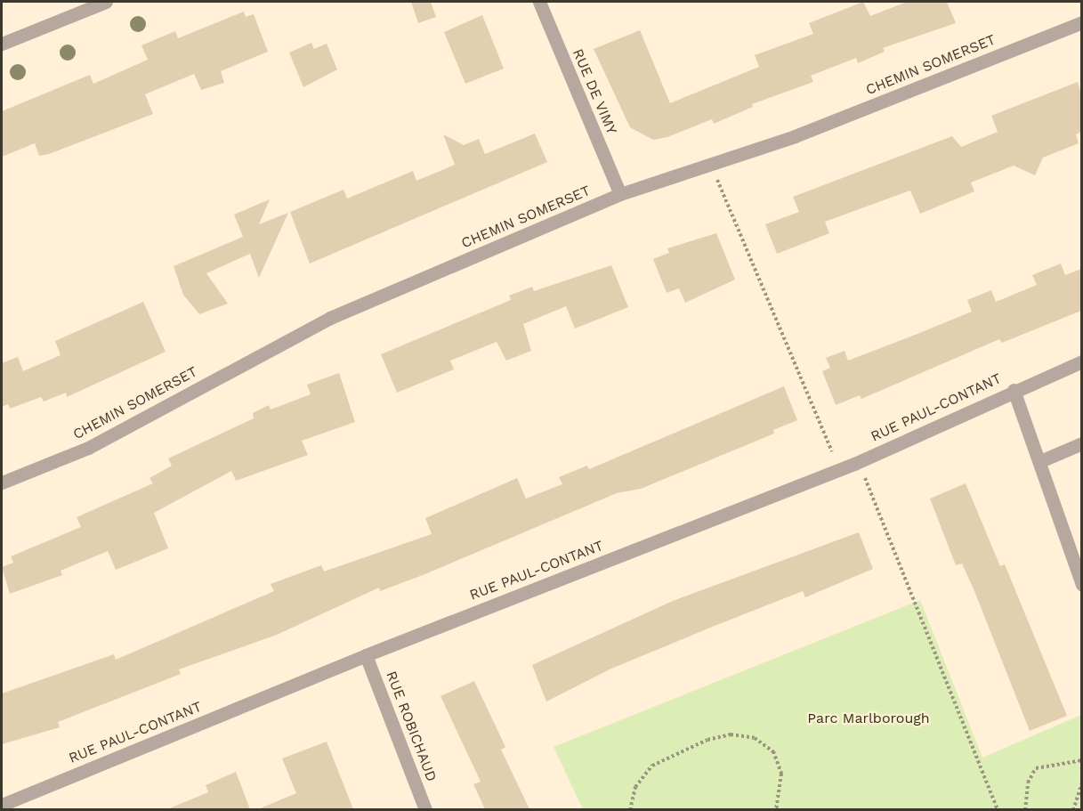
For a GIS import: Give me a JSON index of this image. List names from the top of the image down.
{
  "streets": {
    "street": [
      "CHEMIN SOMERSET",
      "RUE DE VIMY",
      "RUE PAUL-CONTANT",
      "RUE ROBICHAUD"
    ]
  },
  "crossings": [
    ["CHEMIN SOMERSET", "RUE DE VIMY"],
    ["RUE PAUL-CONTANT", "RUE ROBICHAUD"]
  ],
  "parks": ["Parc Marlborough"]
}
